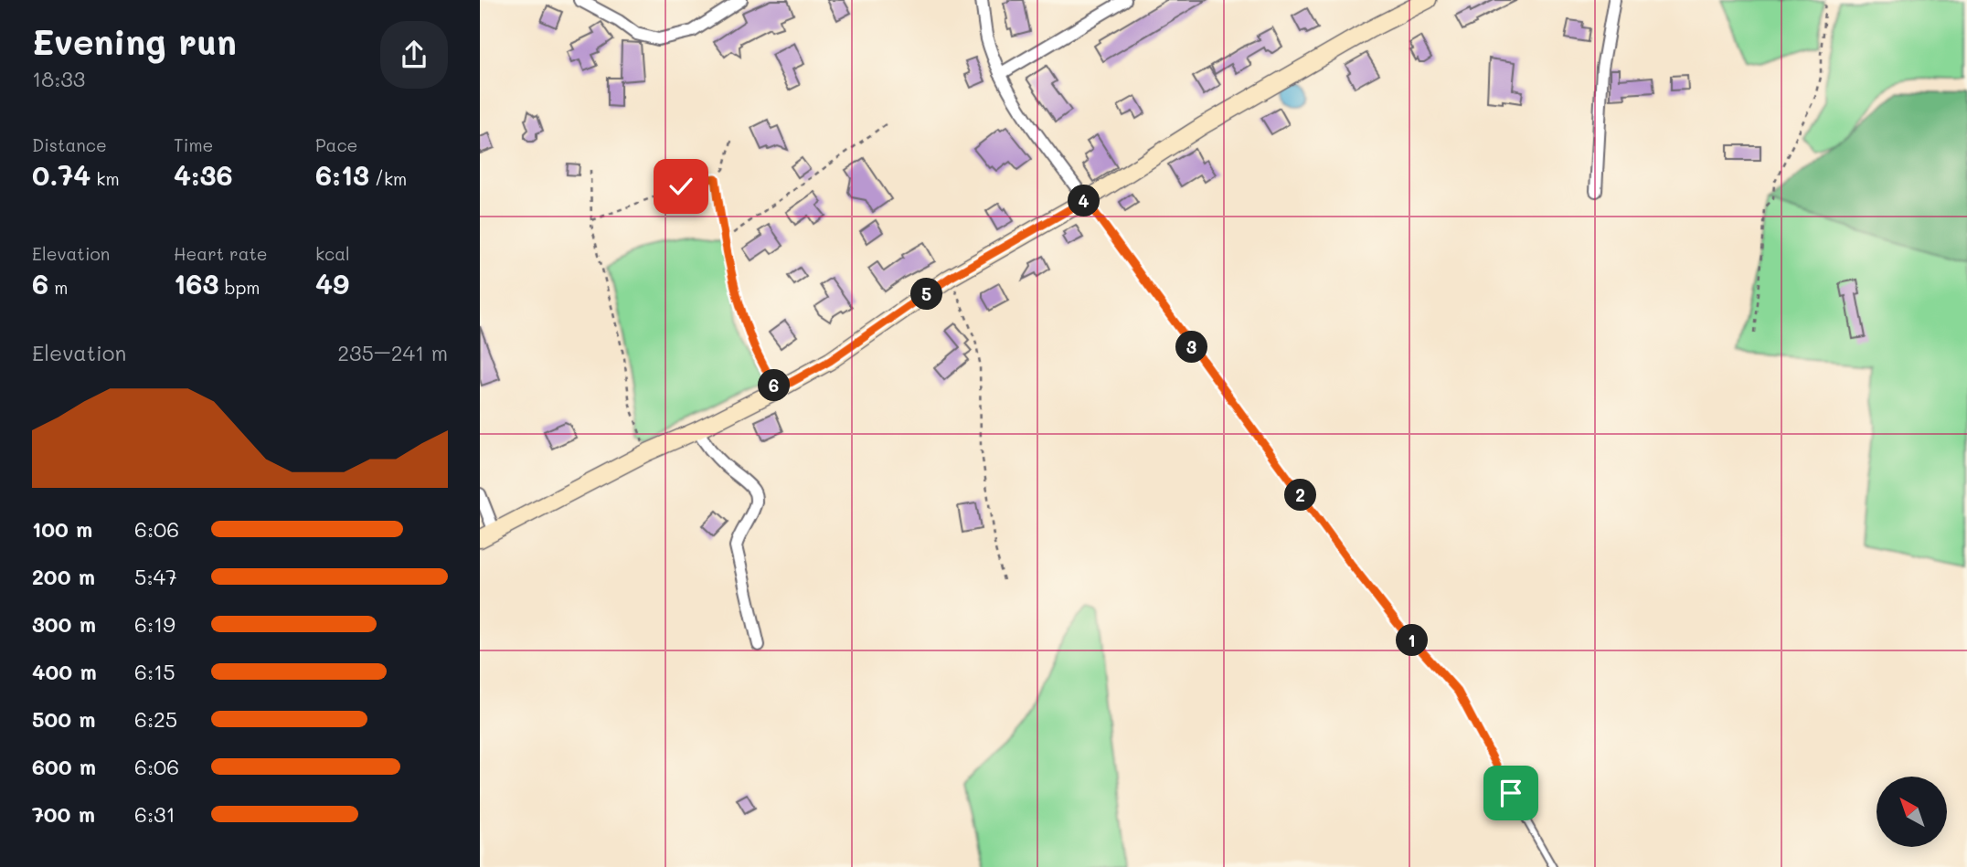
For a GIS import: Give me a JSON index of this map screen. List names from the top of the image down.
{
  "north": "top left",
  "page": {
    "heading": ["Evening run", "18:33"],
    "stats": [
      ["Distance", "0.74 km"],
      ["Time", "4:36"],
      ["Pace", "6:13 /km"],
      ["Elevation", "6 m"],
      ["Heart rate", "163 bpm"],
      ["kcal", "49"]
    ],
    "pins": [
      "4",
      "5",
      "3",
      "6",
      "2",
      "1"
    ],
    "chart": ["Elevation", "235–241 m"],
    "list": [
      {
        "name": "100 m",
        "note": "6:06"
      },
      {
        "name": "200 m",
        "note": "5:47"
      },
      {
        "name": "300 m",
        "note": "6:19"
      },
      {
        "name": "400 m",
        "note": "6:15"
      },
      {
        "name": "500 m",
        "note": "6:25"
      },
      {
        "name": "600 m",
        "note": "6:06"
      },
      {
        "name": "700 m",
        "note": "6:31"
      }
    ]
  }
}
